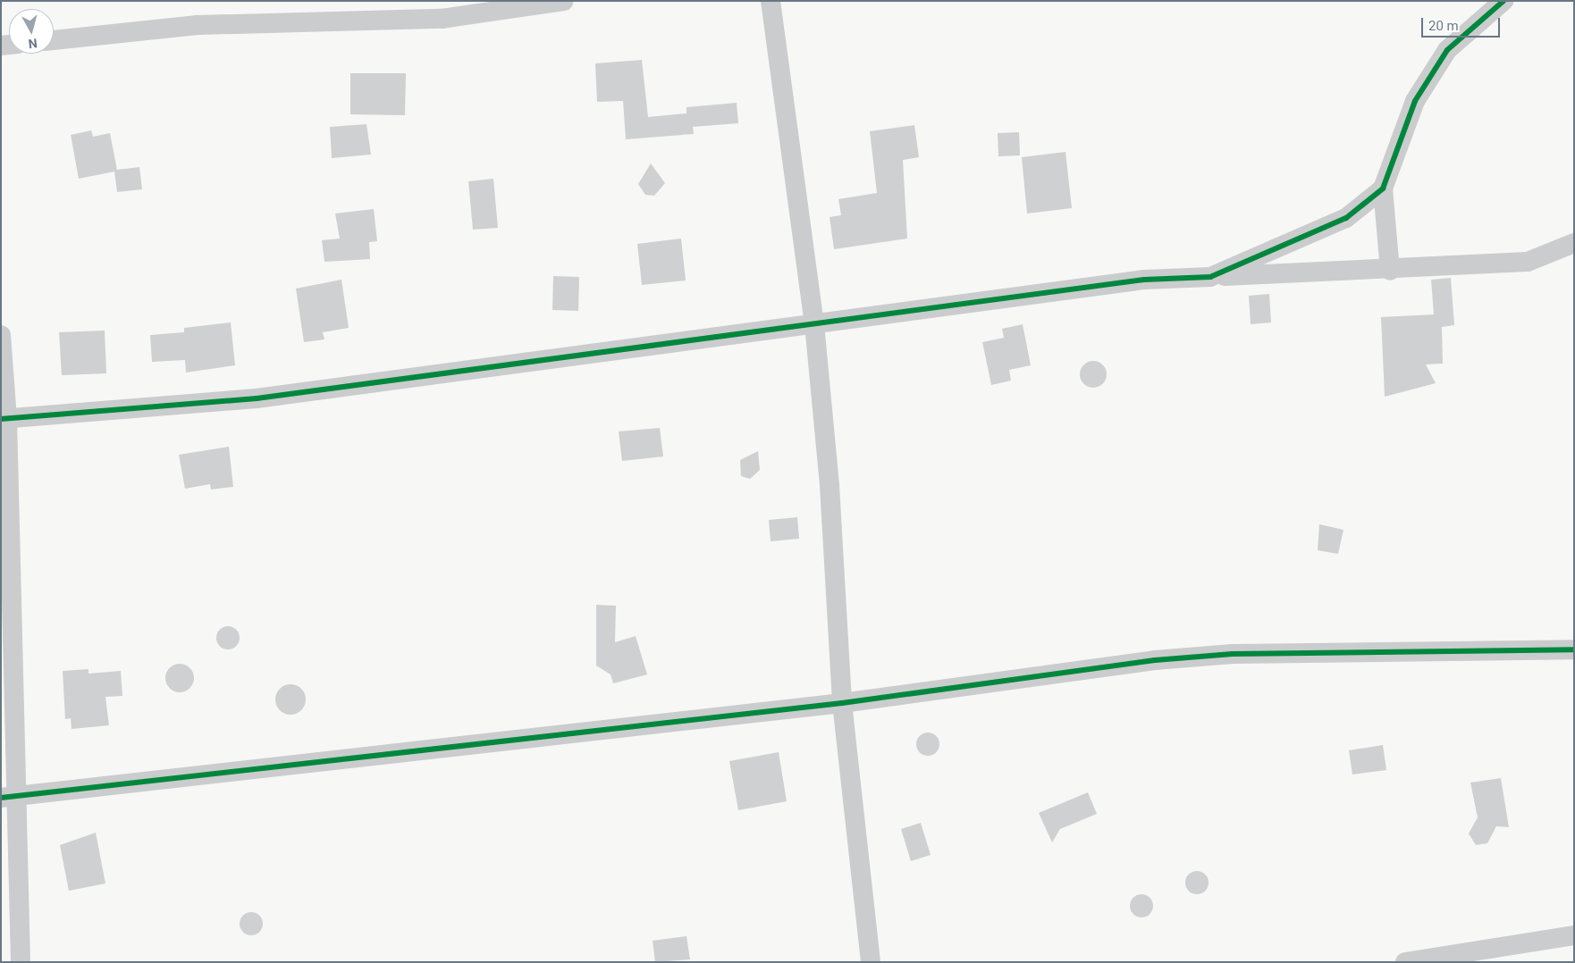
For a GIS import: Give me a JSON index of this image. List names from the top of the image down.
{
  "scale_bar": "20 m",
  "north": "bottom"
}
